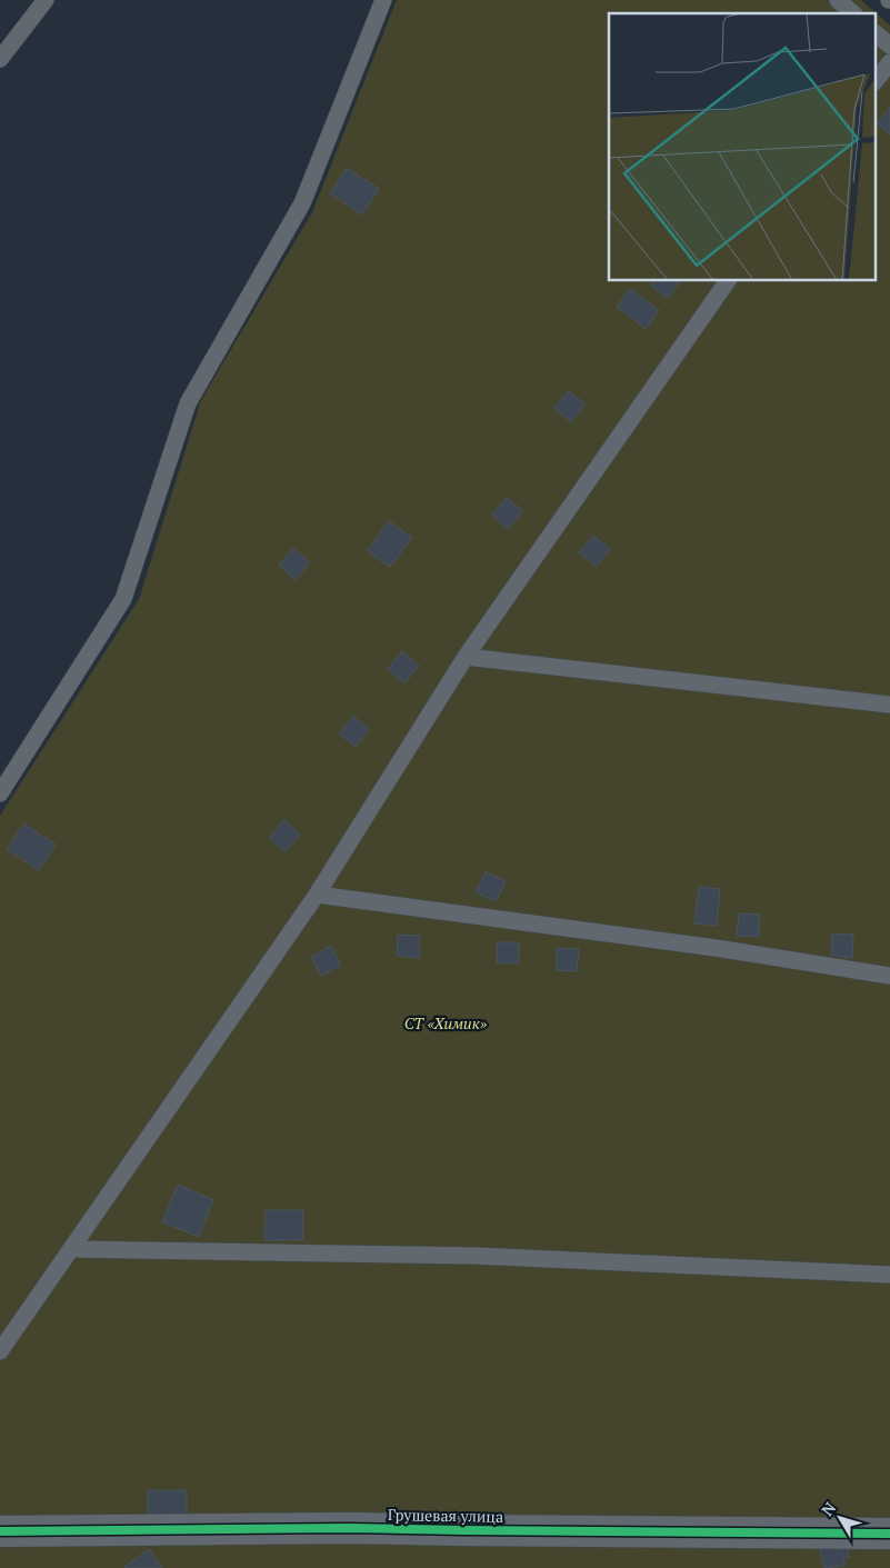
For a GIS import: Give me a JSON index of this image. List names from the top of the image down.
{
  "streets": {
    "street": ["Грушевая улица"]
  },
  "parks": ["СТ «Химик»"],
  "north": "top left"
}
